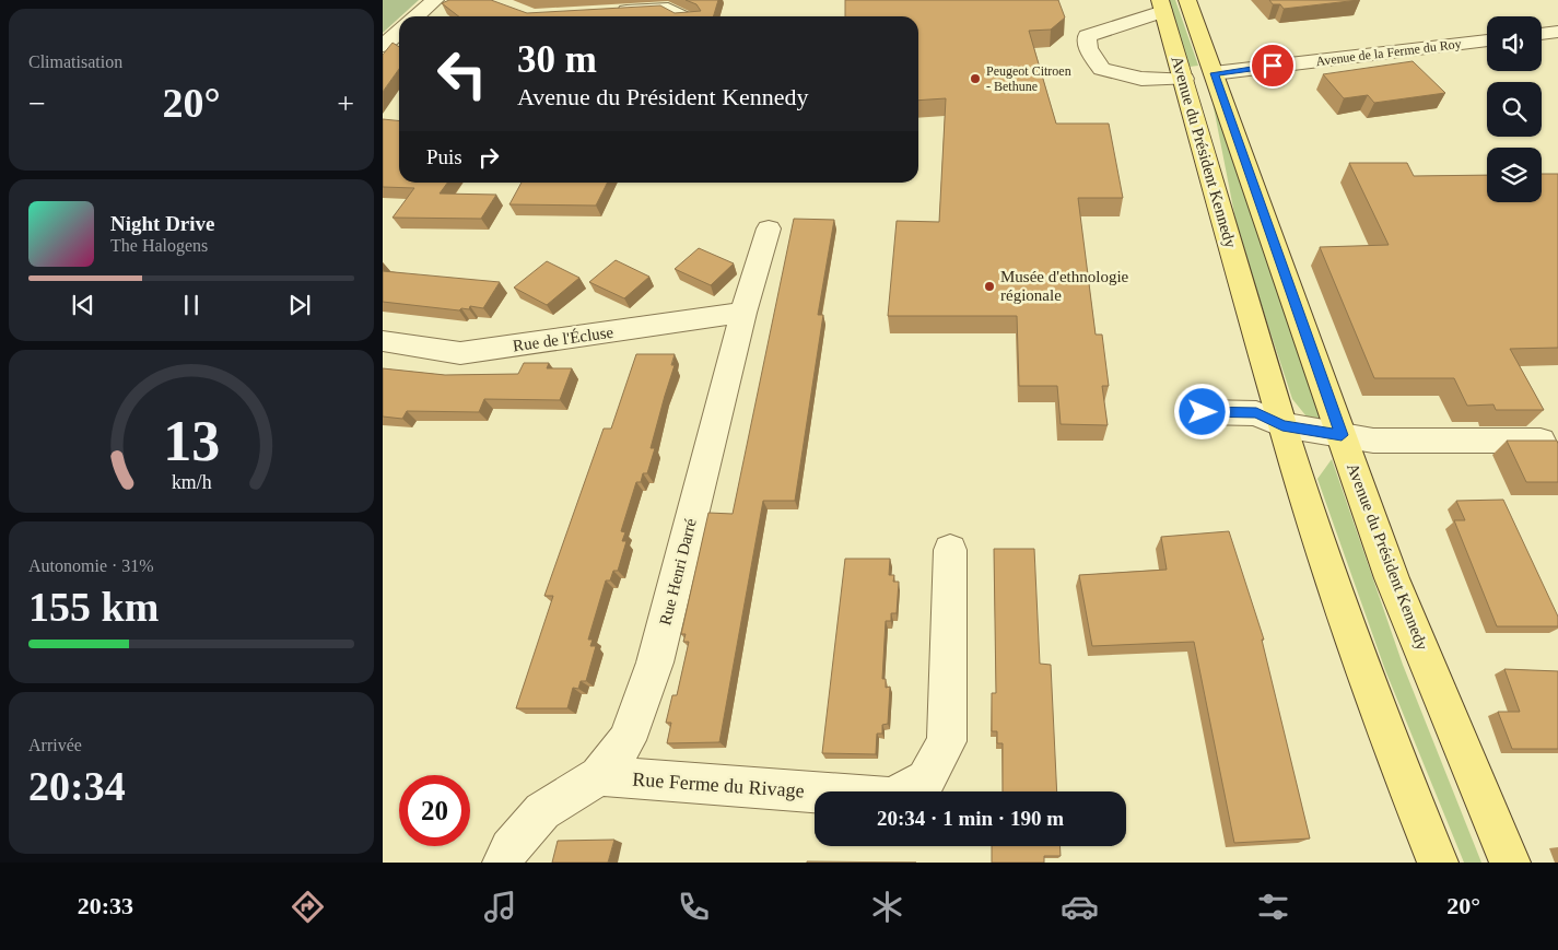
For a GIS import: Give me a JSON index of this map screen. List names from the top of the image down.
{
  "streets": {
    "main road": ["Avenue de la Ferme du Roy", "Avenue du Président Kennedy"],
    "street": ["Rue de l'Écluse", "Rue Henri Darré", "Rue Ferme du Rivage"]
  },
  "crossings": [
    ["Avenue de la Ferme du Roy", "Avenue du Président Kennedy"],
    ["Rue de l'Écluse", "Rue Henri Darré"],
    ["Rue Henri Darré", "Rue Ferme du Rivage"]
  ],
  "places": ["Peugeot Citroen - Bethune", "Musée d'ethnologie régionale"],
  "page": {
    "tile": [
      "Climatisation",
      ["Autonomie · 31%", "155 km"],
      ["Arrivée", "20:34"]
    ],
    "turn": ["30 m", "Avenue du Président Kennedy"],
    "heat": ["−", "20°", "+"],
    "then": "Puis",
    "song": ["Night Drive", "The Halogens"],
    "limit": "20",
    "trip": "20:34 · 1 min · 190 m",
    "tabs": ["20:33", "20°"],
    "gauge": ["13", "km/h"]
  }
}
